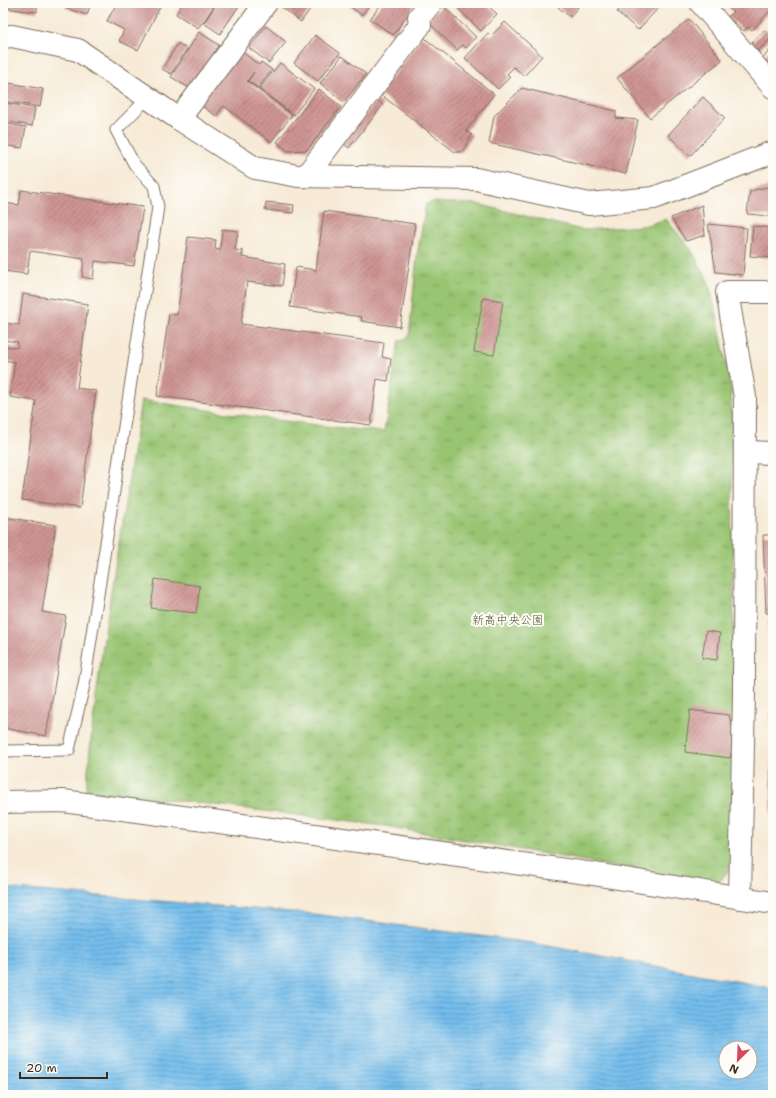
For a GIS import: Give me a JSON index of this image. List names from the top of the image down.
{
  "parks": ["新高中央公園"],
  "scale_bar": "20 m",
  "north": "bottom left"
}
